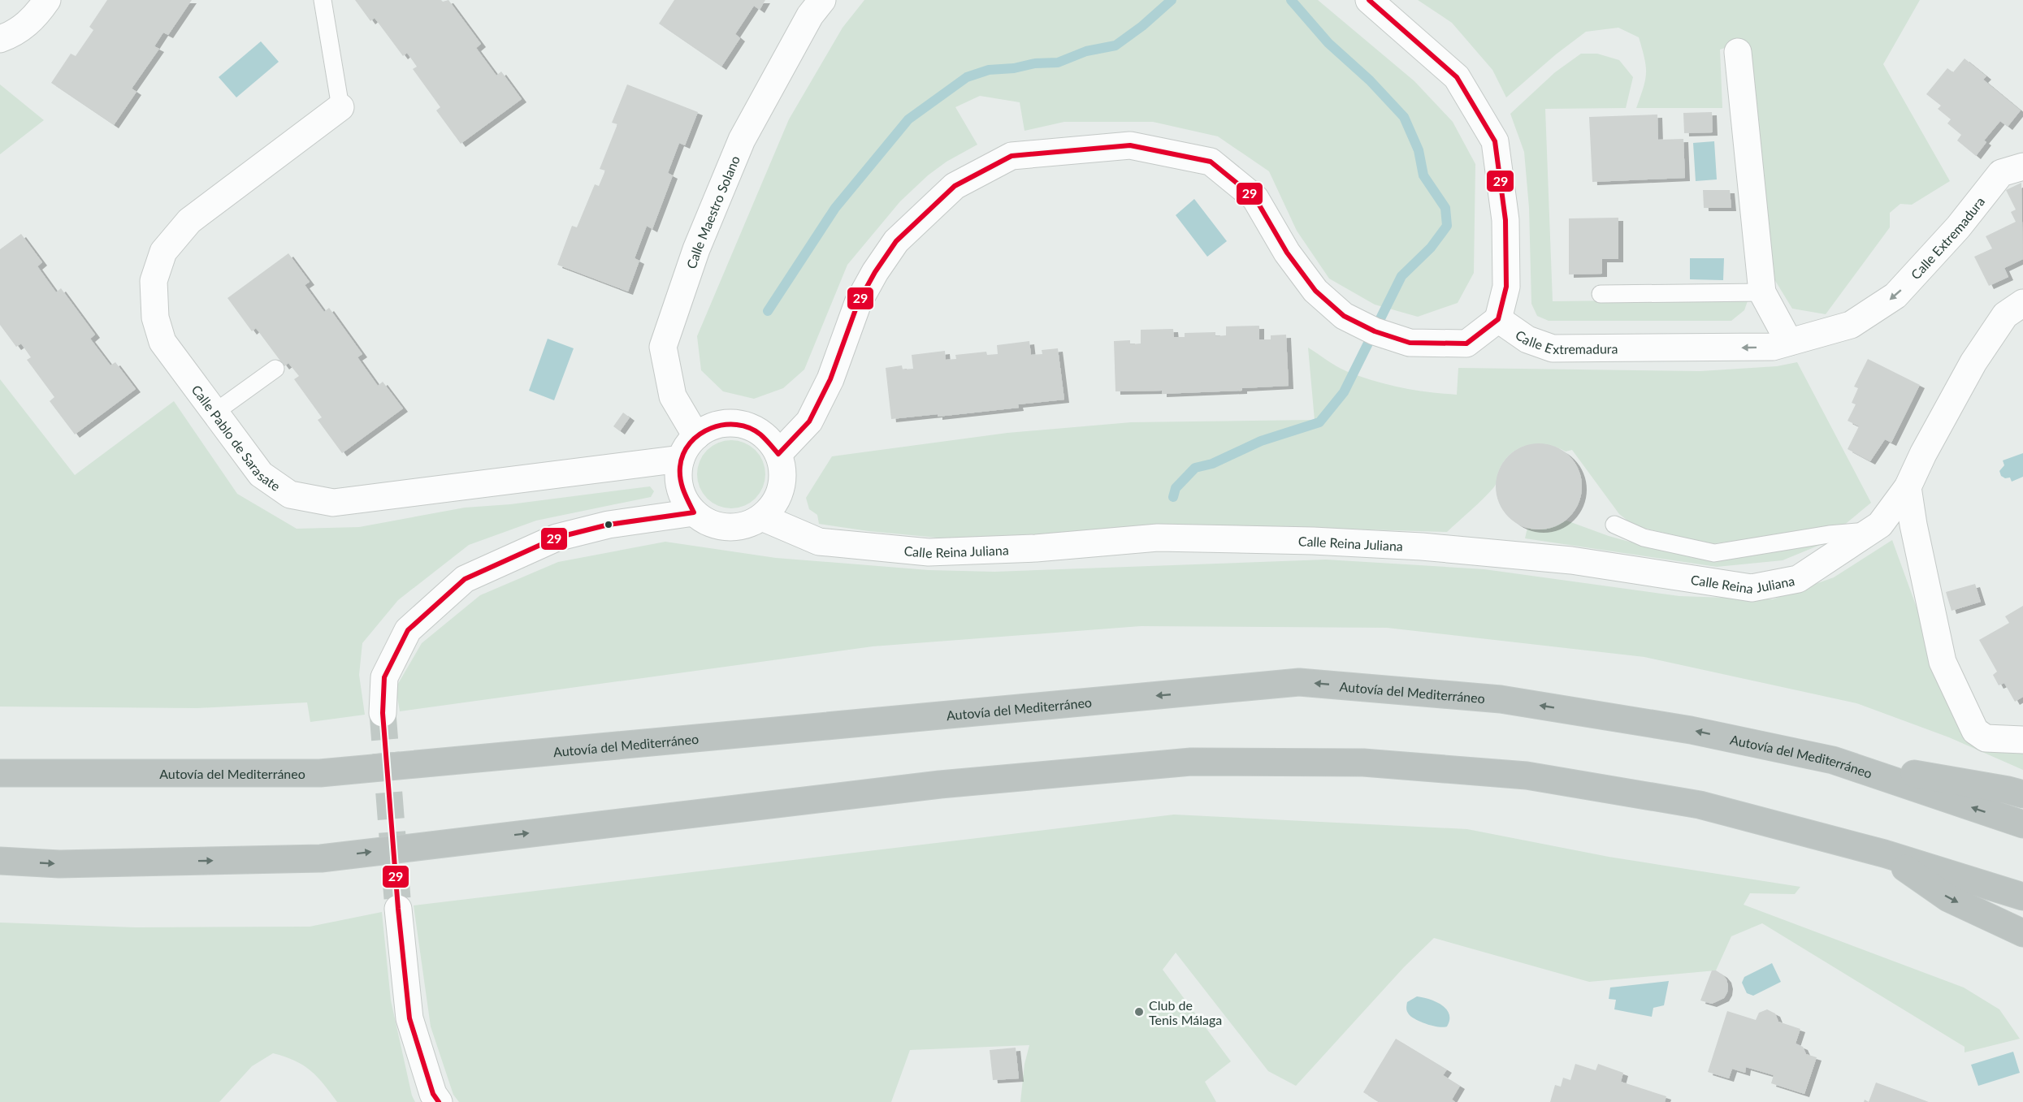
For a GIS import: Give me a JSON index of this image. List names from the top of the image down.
{
  "streets": {
    "highway": ["Autovía del Mediterráneo"],
    "street": [
      "Calle Maestro Solano",
      "Calle Extremadura",
      "Calle Pablo de Sarasate",
      "Calle Reina Juliana"
    ]
  },
  "crossings": [
    ["Calle Maestro Solano", "Calle Extremadura"],
    ["Calle Maestro Solano", "Calle Pablo de Sarasate"],
    ["Calle Maestro Solano", "Calle Reina Juliana"],
    ["Calle Extremadura", "Calle Pablo de Sarasate"],
    ["Calle Extremadura", "Calle Reina Juliana"],
    ["Calle Pablo de Sarasate", "Calle Reina Juliana"]
  ],
  "places": ["Club de Tenis Málaga"],
  "lines": ["transit line 29"]
}
